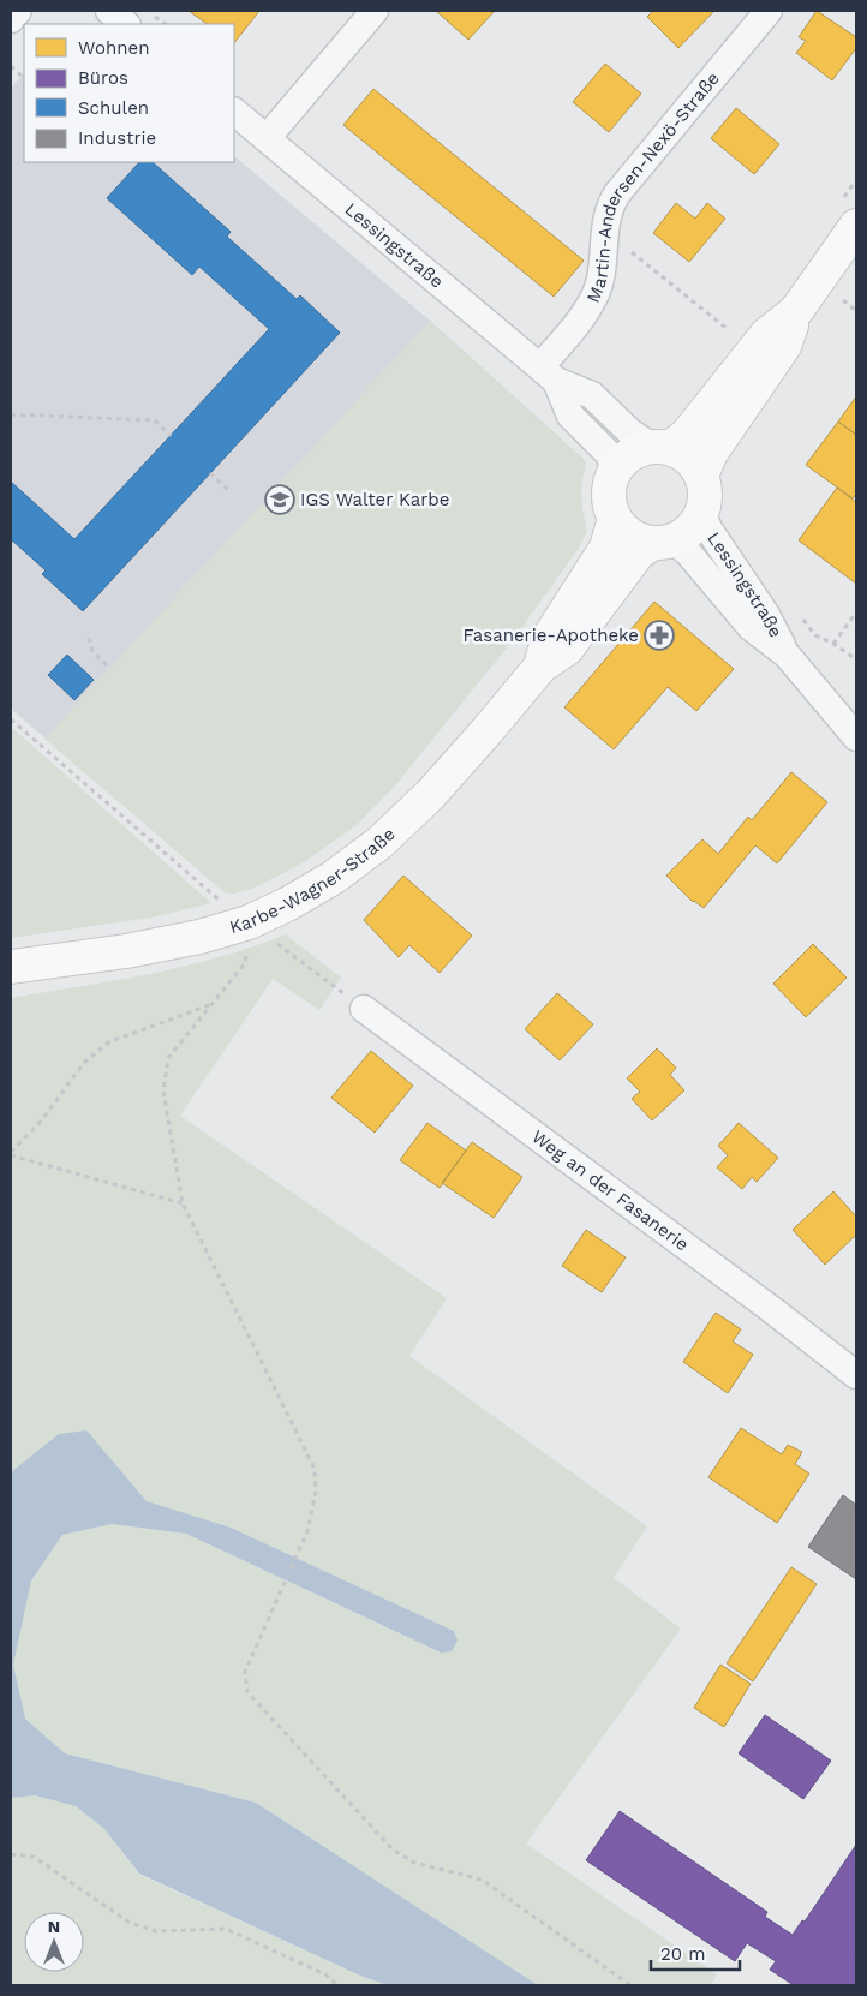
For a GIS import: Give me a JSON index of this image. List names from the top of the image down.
{
  "streets": {
    "street": [
      "Martin-Andersen-Nexö-Straße",
      "Lessingstraße",
      "Karbe-Wagner-Straße",
      "Weg an der Fasanerie"
    ]
  },
  "crossings": [
    ["Martin-Andersen-Nexö-Straße", "Lessingstraße"],
    ["Lessingstraße", "Karbe-Wagner-Straße"]
  ],
  "places": {
    "school or university": ["IGS Walter Karbe"],
    "pharmacy": ["Fasanerie-Apotheke"]
  },
  "legend": [
    "Wohnen",
    "Büros",
    "Schulen",
    "Industrie"
  ],
  "scale_bar": "20 m",
  "north": "top"
}
